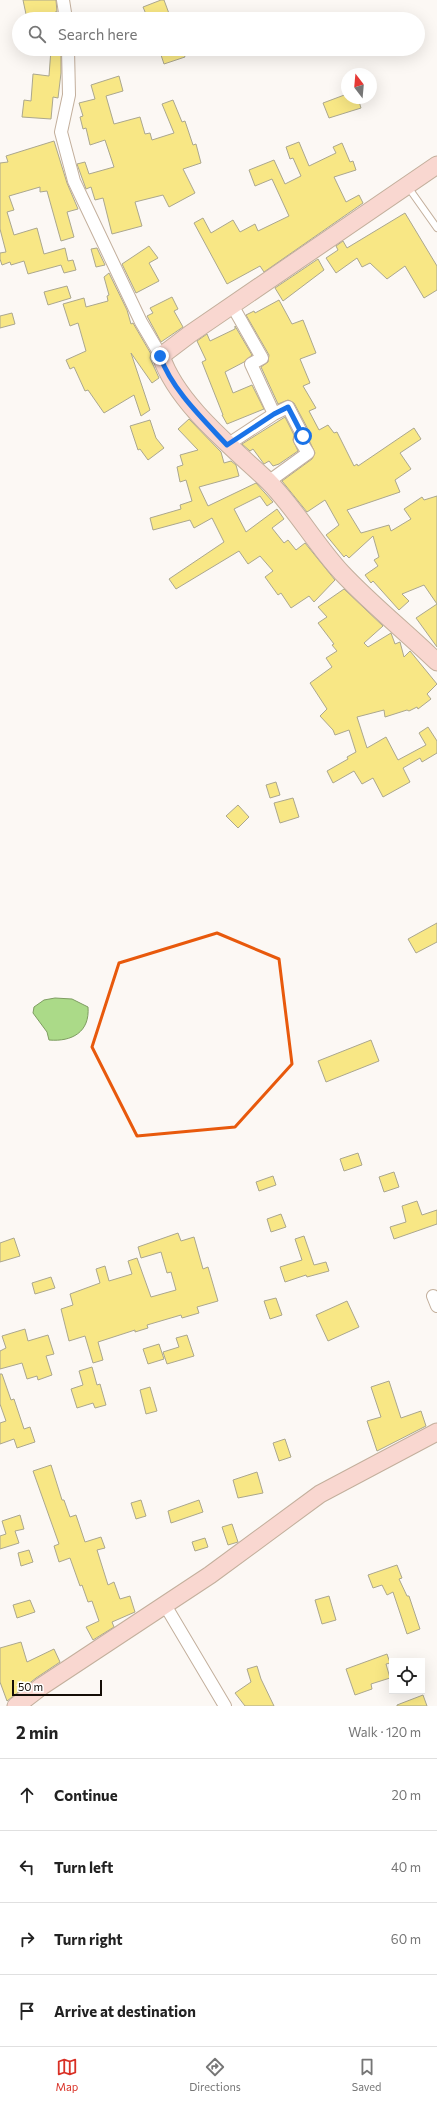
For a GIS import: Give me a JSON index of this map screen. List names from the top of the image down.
{
  "scale_bar": "50 m",
  "north": "top",
  "page": {
    "search": "Search here",
    "scale": "50 m",
    "heading": ["2 min", "Walk · 120 m"],
    "list": [
      ["Continue", "20 m"],
      ["Turn left", "40 m"],
      ["Turn right", "60 m"],
      "Arrive at destination"
    ],
    "nav": ["Map", "Directions", "Saved"]
  }
}
